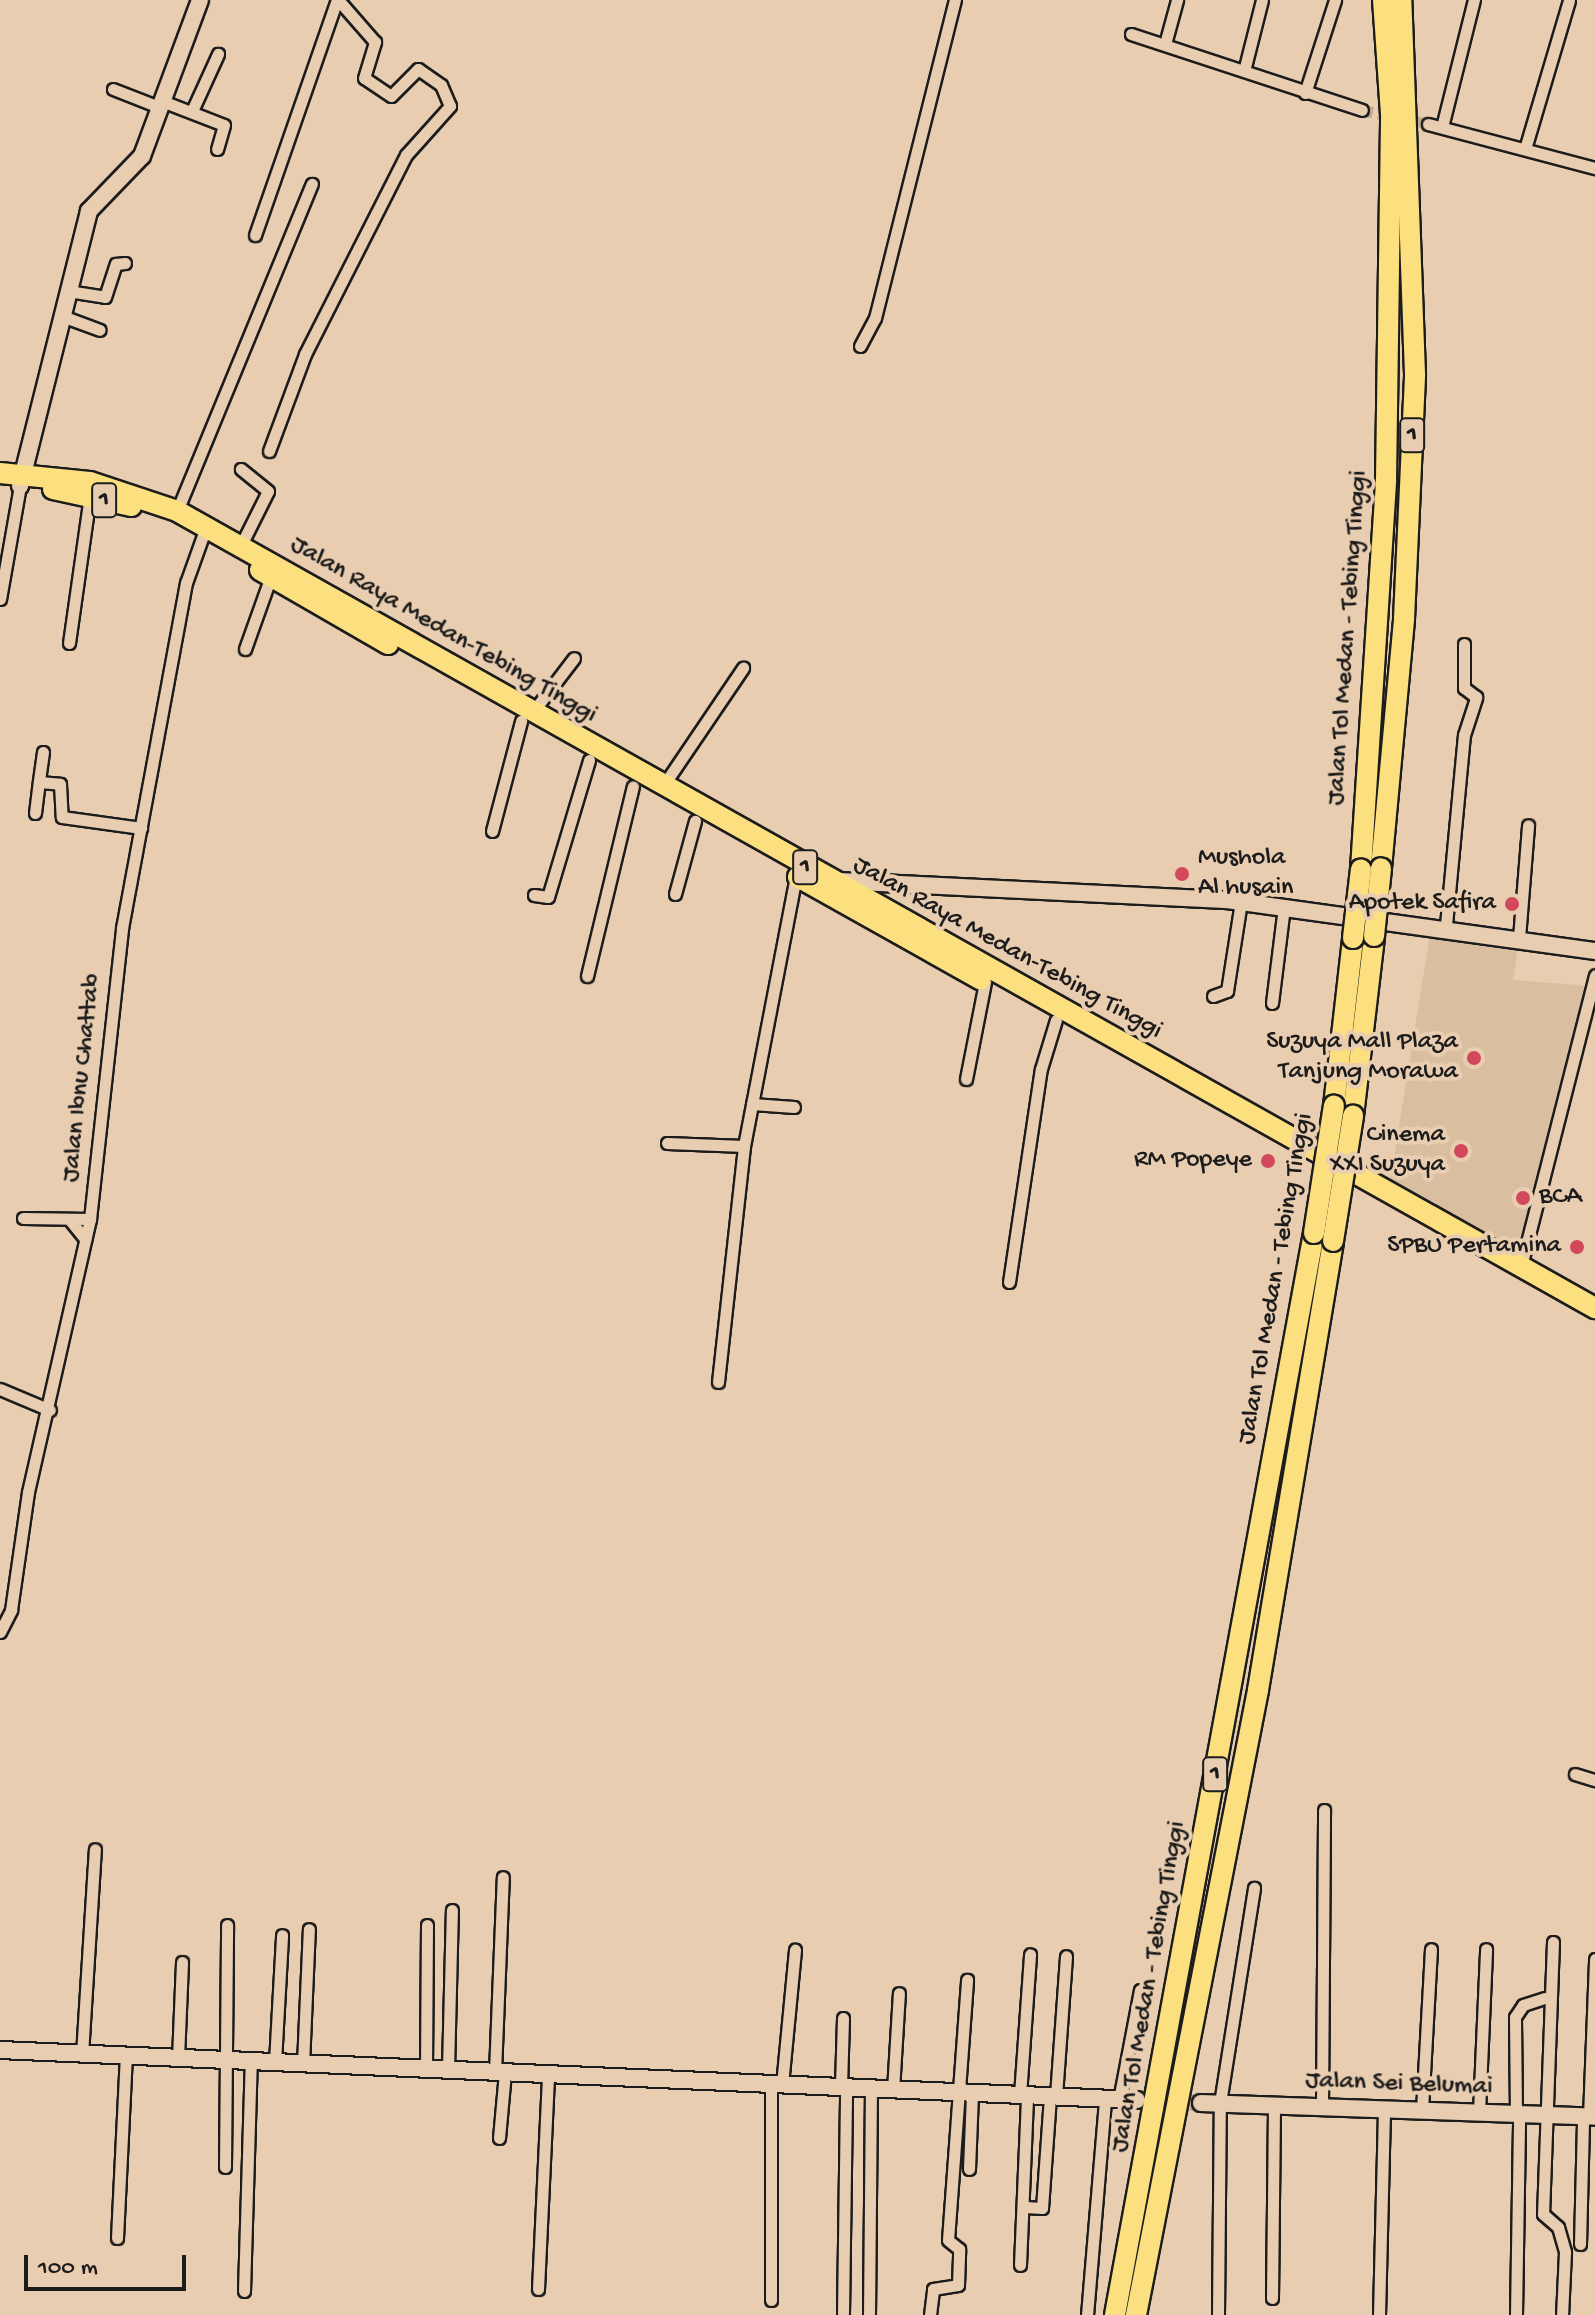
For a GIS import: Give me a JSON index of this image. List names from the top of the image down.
{
  "streets": {
    "highway": ["1", "Jalan Raya Medan-Tebing Tinggi", "Jalan Tol Medan - Tebing Tinggi"],
    "street": ["Jalan Ibnu Chattab", "Jalan Sei Belumai"]
  },
  "crossings": [
    ["1", "Jalan Tol Medan - Tebing Tinggi"],
    ["Jalan Raya Medan-Tebing Tinggi", "Jalan Ibnu Chattab"]
  ],
  "places": [
    "Mushola Al husain",
    "Apotek Safira",
    "Suzuya Mall Plaza Tanjung Morawa",
    "Cinema XXI Suzuya",
    "RM Popeye",
    "BCA",
    "SPBU Pertamina"
  ],
  "scale_bar": "100 m"
}
